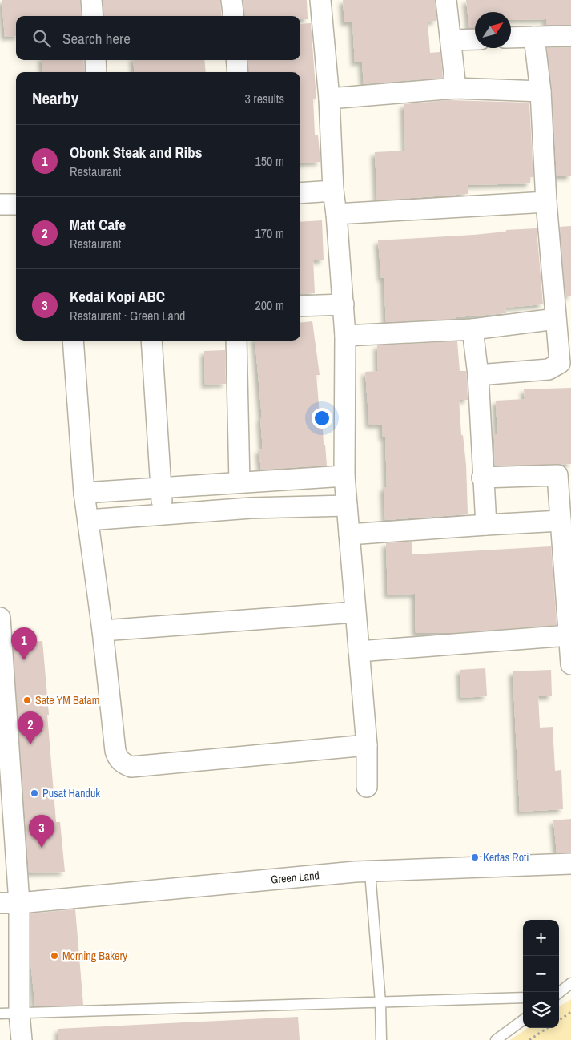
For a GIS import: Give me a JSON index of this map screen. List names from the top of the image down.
{
  "streets": {
    "street": ["Green Land"]
  },
  "places": [
    "Sate YM Batam",
    "Pusat Handuk",
    "Kertas Roti",
    "Morning Bakery"
  ],
  "north": "top right",
  "page": {
    "search": "Search here",
    "heading": ["Nearby", "3 results"],
    "list": [
      {
        "mark": "1",
        "name": "Obonk Steak and Ribs",
        "note": "Restaurant",
        "value": "150 m"
      },
      {
        "mark": "2",
        "name": "Matt Cafe",
        "note": "Restaurant",
        "value": "170 m"
      },
      {
        "mark": "3",
        "name": "Kedai Kopi ABC",
        "note": "Restaurant · Green Land",
        "value": "200 m"
      }
    ],
    "pins": ["1", "2", "3"],
    "map_buttons": ["+", "−"]
  }
}
